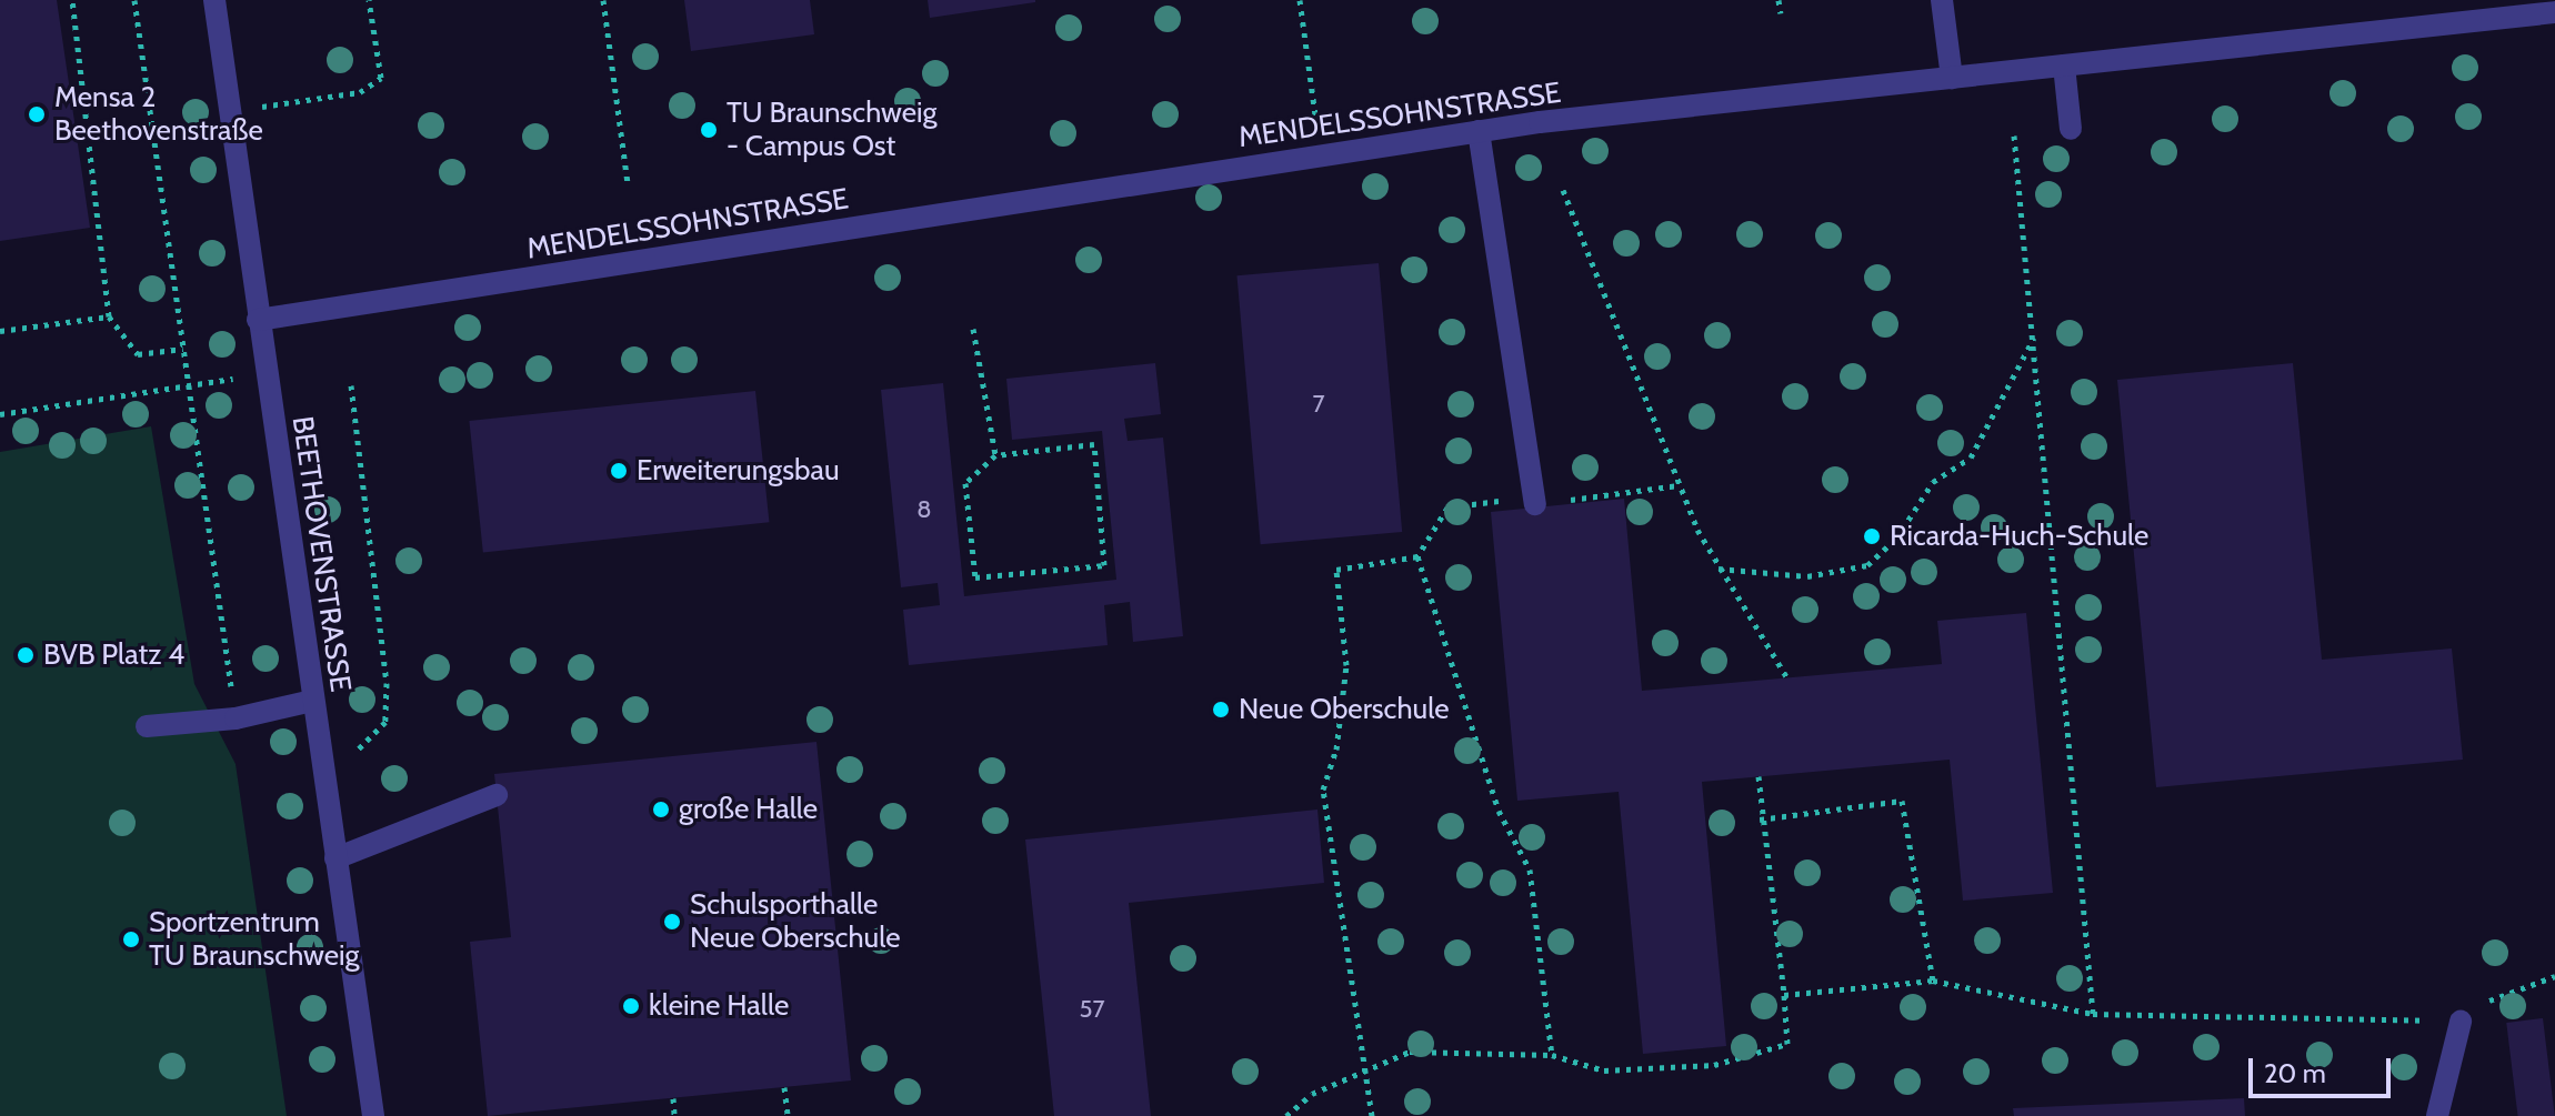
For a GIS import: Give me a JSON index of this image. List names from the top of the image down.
{
  "streets": {
    "street": ["MENDELSSOHNSTRASSE", "BEETHOVENSTRASSE"]
  },
  "crossings": [
    ["MENDELSSOHNSTRASSE", "BEETHOVENSTRASSE"]
  ],
  "places": [
    "Mensa 2 Beethovenstraße",
    "TU Braunschweig - Campus Ost",
    "Erweiterungsbau",
    "Ricarda-Huch-Schule",
    "BVB Platz 4",
    "Neue Oberschule",
    "große Halle",
    "Schulsporthalle Neue Oberschule",
    "Sportzentrum TU Braunschweig",
    "kleine Halle"
  ],
  "house_numbers": ["7", "8", "57"],
  "scale_bar": "20 m"
}
